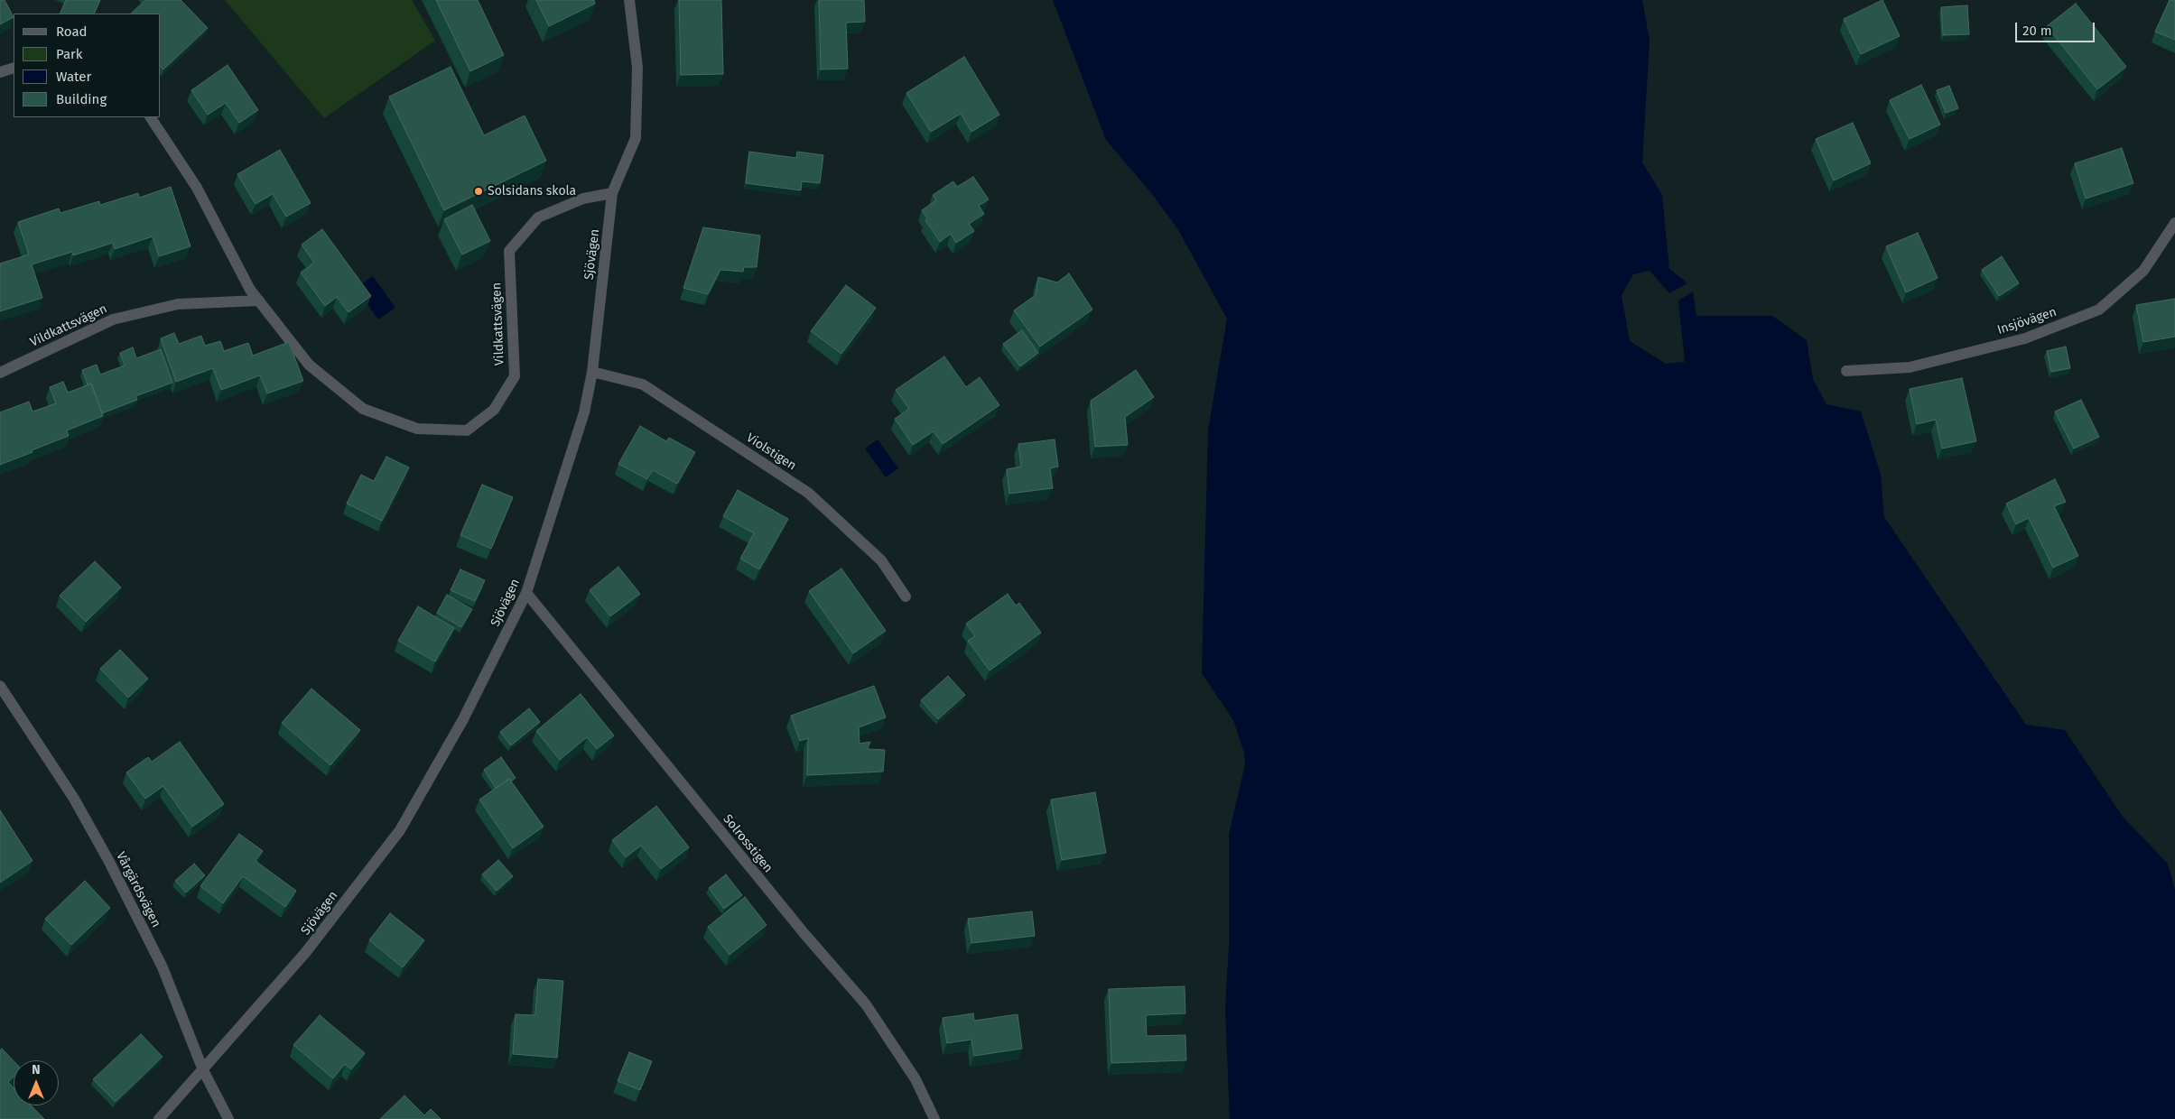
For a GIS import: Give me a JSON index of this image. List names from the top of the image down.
{
  "streets": {
    "street": [
      "Sjövägen",
      "Insjövägen",
      "Vildkattsvägen",
      "Violstigen",
      "Solrosstigen",
      "Vårgärdsvägen"
    ]
  },
  "crossings": [
    ["Sjövägen", "Vildkattsvägen"],
    ["Sjövägen", "Violstigen"],
    ["Sjövägen", "Solrosstigen"],
    ["Sjövägen", "Vårgärdsvägen"]
  ],
  "places": ["Solsidans skola"],
  "legend": [
    "Road",
    "Park",
    "Water",
    "Building"
  ],
  "scale_bar": "20 m",
  "north": "top"
}
